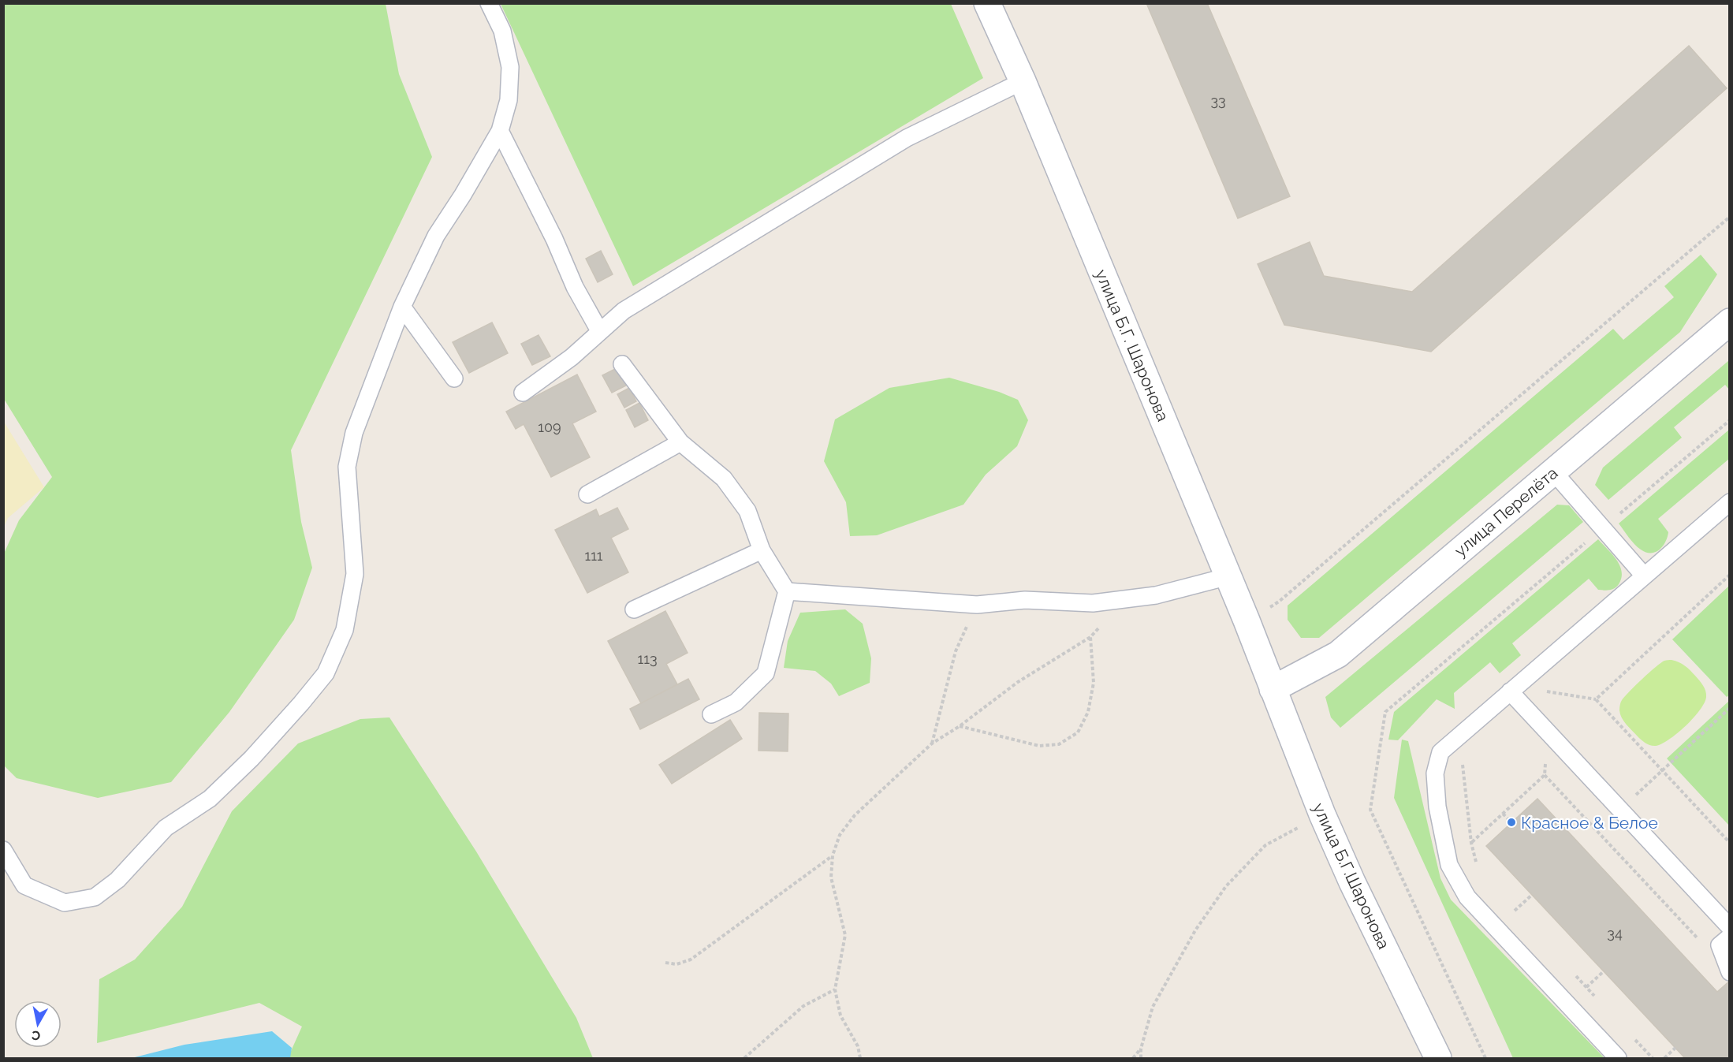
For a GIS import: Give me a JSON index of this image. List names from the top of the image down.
{
  "streets": {
    "main road": ["улица Б.Г. Шаронова", "улица Перелёта", "улица Б.Г.Шаронова"]
  },
  "crossings": [
    ["улица Б.Г. Шаронова", "улица Перелёта"],
    ["улица Б.Г. Шаронова", "улица Б.Г.Шаронова"],
    ["улица Перелёта", "улица Б.Г.Шаронова"]
  ],
  "places": ["Красное & Белое"],
  "house_numbers": [
    "33",
    "109",
    "111",
    "113",
    "34"
  ],
  "north": "bottom"
}
